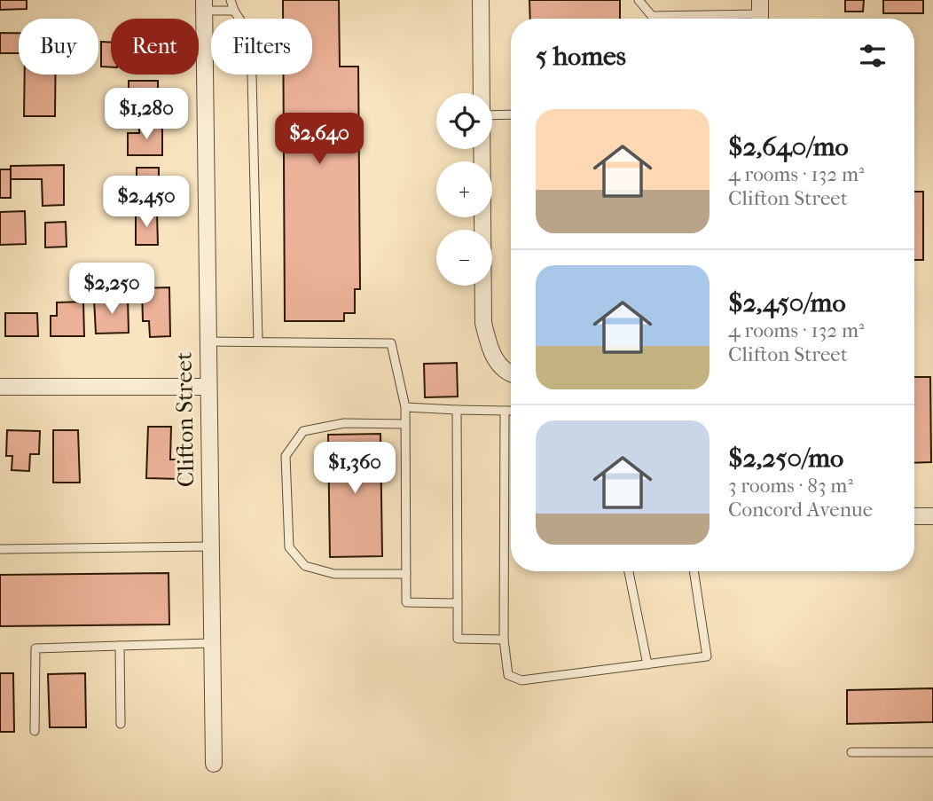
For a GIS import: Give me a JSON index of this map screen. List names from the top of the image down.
{
  "streets": {
    "street": ["Clifton Street"]
  },
  "page": {
    "chip": ["Buy", "Rent", "Filters"],
    "heading": "5 homes",
    "price": [
      "$1,280",
      "$2,640",
      "$2,450",
      "$2,250",
      "$1,360"
    ],
    "map_buttons": ["+", "−"],
    "list": [
      {
        "name": "$2,640/mo",
        "note": "4 rooms · 132 m² · Clifton Street"
      },
      {
        "name": "$2,450/mo",
        "note": "4 rooms · 132 m² · Clifton Street"
      },
      {
        "name": "$2,250/mo",
        "note": "3 rooms · 83 m² · Concord Avenue"
      }
    ]
  }
}
